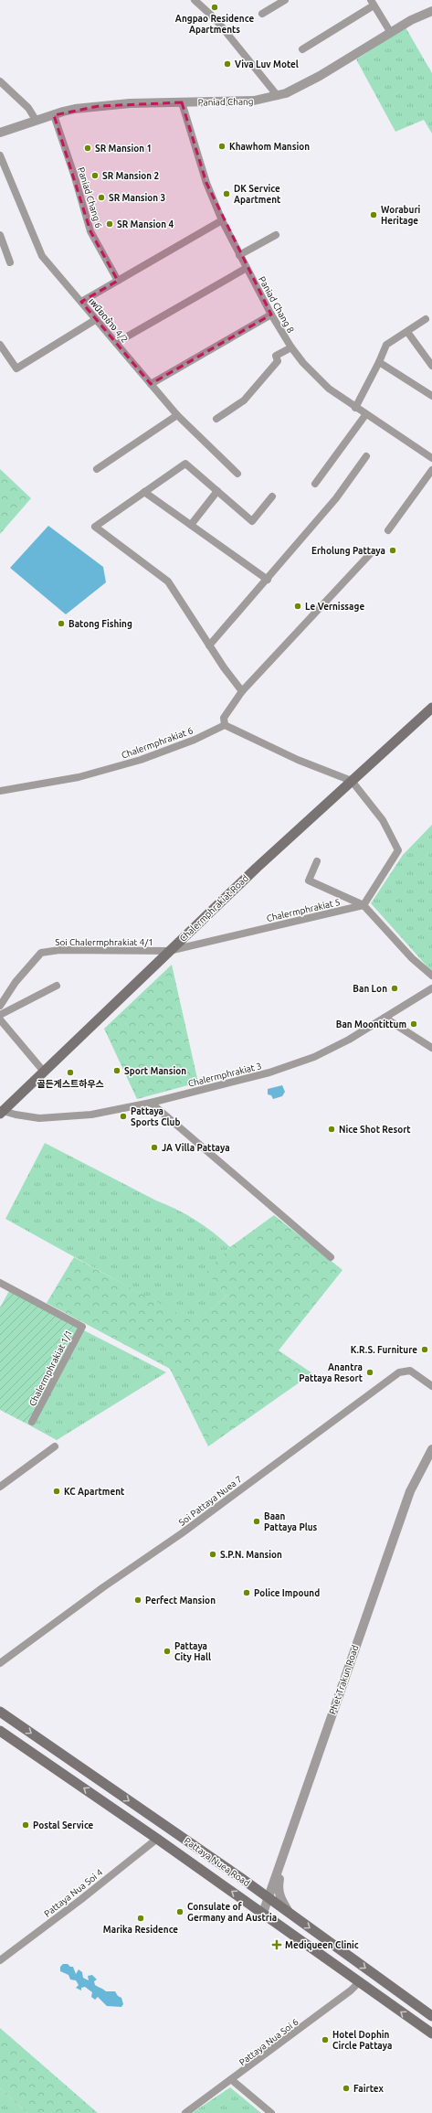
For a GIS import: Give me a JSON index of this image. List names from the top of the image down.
{
  "streets": {
    "main road": ["Chalermphrakiat Road", "Pattaya Nuea Road"],
    "street": [
      "Paniad Chang",
      "Paniad Chang 6",
      "Paniad Chang 8",
      "เพนียดช้าง 4/2",
      "Chalermphrakiat 6",
      "Chalermphrakiat 5",
      "Soi Chalermphrakiat 4/1",
      "Chalermphrakiat 3",
      "Chalermphrakiat 1/1",
      "Soi Pattaya Nuea 7",
      "Phet Trakun Road",
      "Pattaya Nua Soi 4",
      "Pattaya Nua Soi 6"
    ]
  },
  "crossings": [
    ["Paniad Chang", "Paniad Chang 6"],
    ["Paniad Chang", "Paniad Chang 8"],
    ["Chalermphrakiat Road", "Chalermphrakiat 5"],
    ["Chalermphrakiat Road", "Soi Chalermphrakiat 4/1"],
    ["Chalermphrakiat Road", "Chalermphrakiat 3"],
    ["Chalermphrakiat 5", "Soi Chalermphrakiat 4/1"],
    ["Phet Trakun Road", "Pattaya Nuea Road"],
    ["Pattaya Nuea Road", "Pattaya Nua Soi 4"],
    ["Pattaya Nuea Road", "Pattaya Nua Soi 6"]
  ],
  "places": {
    "other": [
      "Angpao Residence Apartments",
      "Viva Luv Motel",
      "Khawhom Mansion",
      "SR Mansion 1",
      "SR Mansion 2",
      "DK Service Apartment",
      "SR Mansion 3",
      "Woraburi Heritage",
      "SR Mansion 4",
      "Erholung Pattaya",
      "Le Vernissage",
      "Batong Fishing",
      "Ban Lon",
      "Ban Moontittum",
      "Sport Mansion",
      "골든게스트하우스",
      "Pattaya Sports Club",
      "Nice Shot Resort",
      "JA Villa Pattaya",
      "K.R.S. Furniture",
      "Anantra Pattaya Resort",
      "KC Apartment",
      "Baan Pattaya Plus",
      "S.P.N. Mansion",
      "Police Impound",
      "Perfect Mansion",
      "Pattaya City Hall",
      "Postal Service",
      "Consulate of Germany and Austria",
      "Marika Residence",
      "Hotel Dophin Circle Pattaya",
      "Fairtex"
    ],
    "health": ["Mediqueen Clinic"]
  }
}
